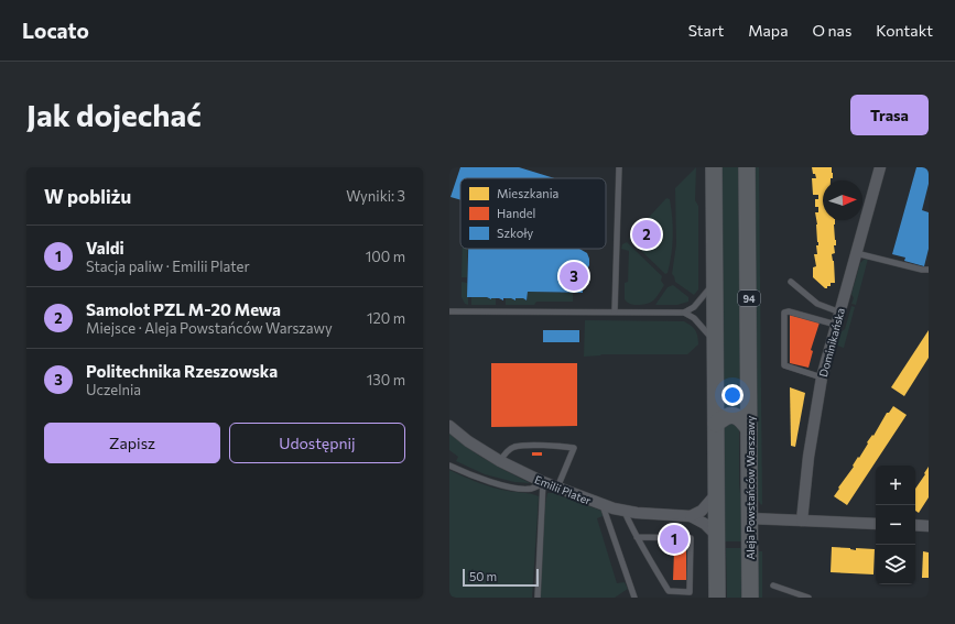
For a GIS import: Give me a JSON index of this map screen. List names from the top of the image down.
{
  "streets": {
    "main road": ["94", "Aleja Powstańców Warszawy"],
    "street": ["Dominikańska", "Emilii Plater"]
  },
  "legend": ["Mieszkania", "Handel", "Szkoły"],
  "scale_bar": "50 m",
  "north": "right",
  "page": {
    "header": "Locato",
    "nav": [
      "Start",
      "Mapa",
      "O nas",
      "Kontakt"
    ],
    "buttons": [
      "Trasa",
      ["Zapisz", "Udostępnij"]
    ],
    "title": "Jak dojechać",
    "heading": ["W pobliżu", "Wyniki: 3"],
    "pins": ["2", "3", "1"],
    "list": [
      {
        "mark": "1",
        "name": "Valdi",
        "note": "Stacja paliw · Emilii Plater",
        "value": "100 m"
      },
      {
        "mark": "2",
        "name": "Samolot PZL M-20 Mewa",
        "note": "Miejsce · Aleja Powstańców Warszawy",
        "value": "120 m"
      },
      {
        "mark": "3",
        "name": "Politechnika Rzeszowska",
        "note": "Uczelnia",
        "value": "130 m"
      }
    ],
    "map_buttons": ["+", "−"],
    "scale": "50 m"
  }
}
